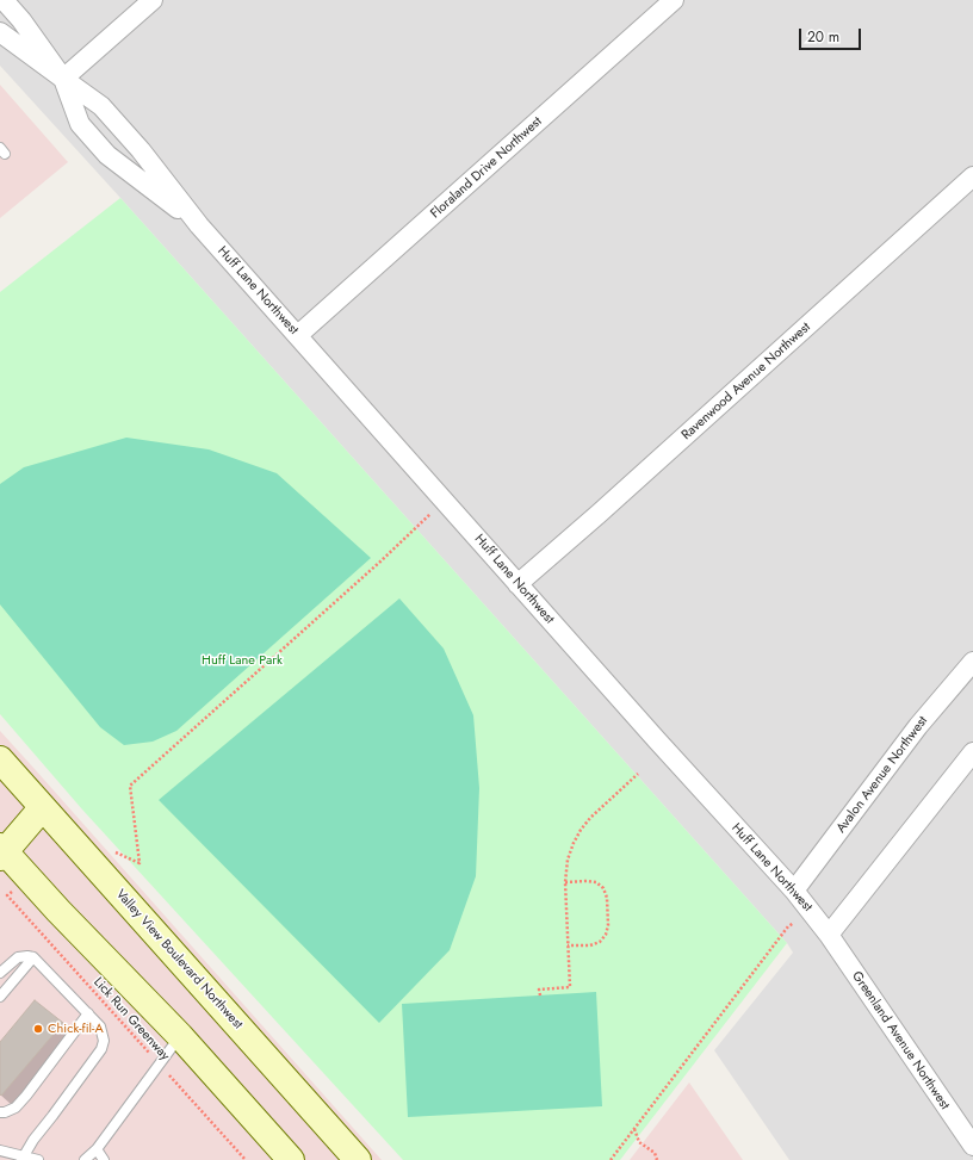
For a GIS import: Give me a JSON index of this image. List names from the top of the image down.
{
  "streets": {
    "main road": ["Valley View Boulevard Northwest"],
    "street": [
      "Floraland Drive Northwest",
      "Huff Lane Northwest",
      "Ravenwood Avenue Northwest",
      "Avalon Avenue Northwest",
      "Greenland Avenue Northwest"
    ],
    "path": ["Lick Run Greenway"]
  },
  "crossings": [
    ["Floraland Drive Northwest", "Huff Lane Northwest"],
    ["Huff Lane Northwest", "Ravenwood Avenue Northwest"],
    ["Huff Lane Northwest", "Avalon Avenue Northwest"],
    ["Huff Lane Northwest", "Greenland Avenue Northwest"]
  ],
  "parks": ["Huff Lane Park"],
  "places": ["Chick-fil-A"],
  "scale_bar": "20 m"
}
